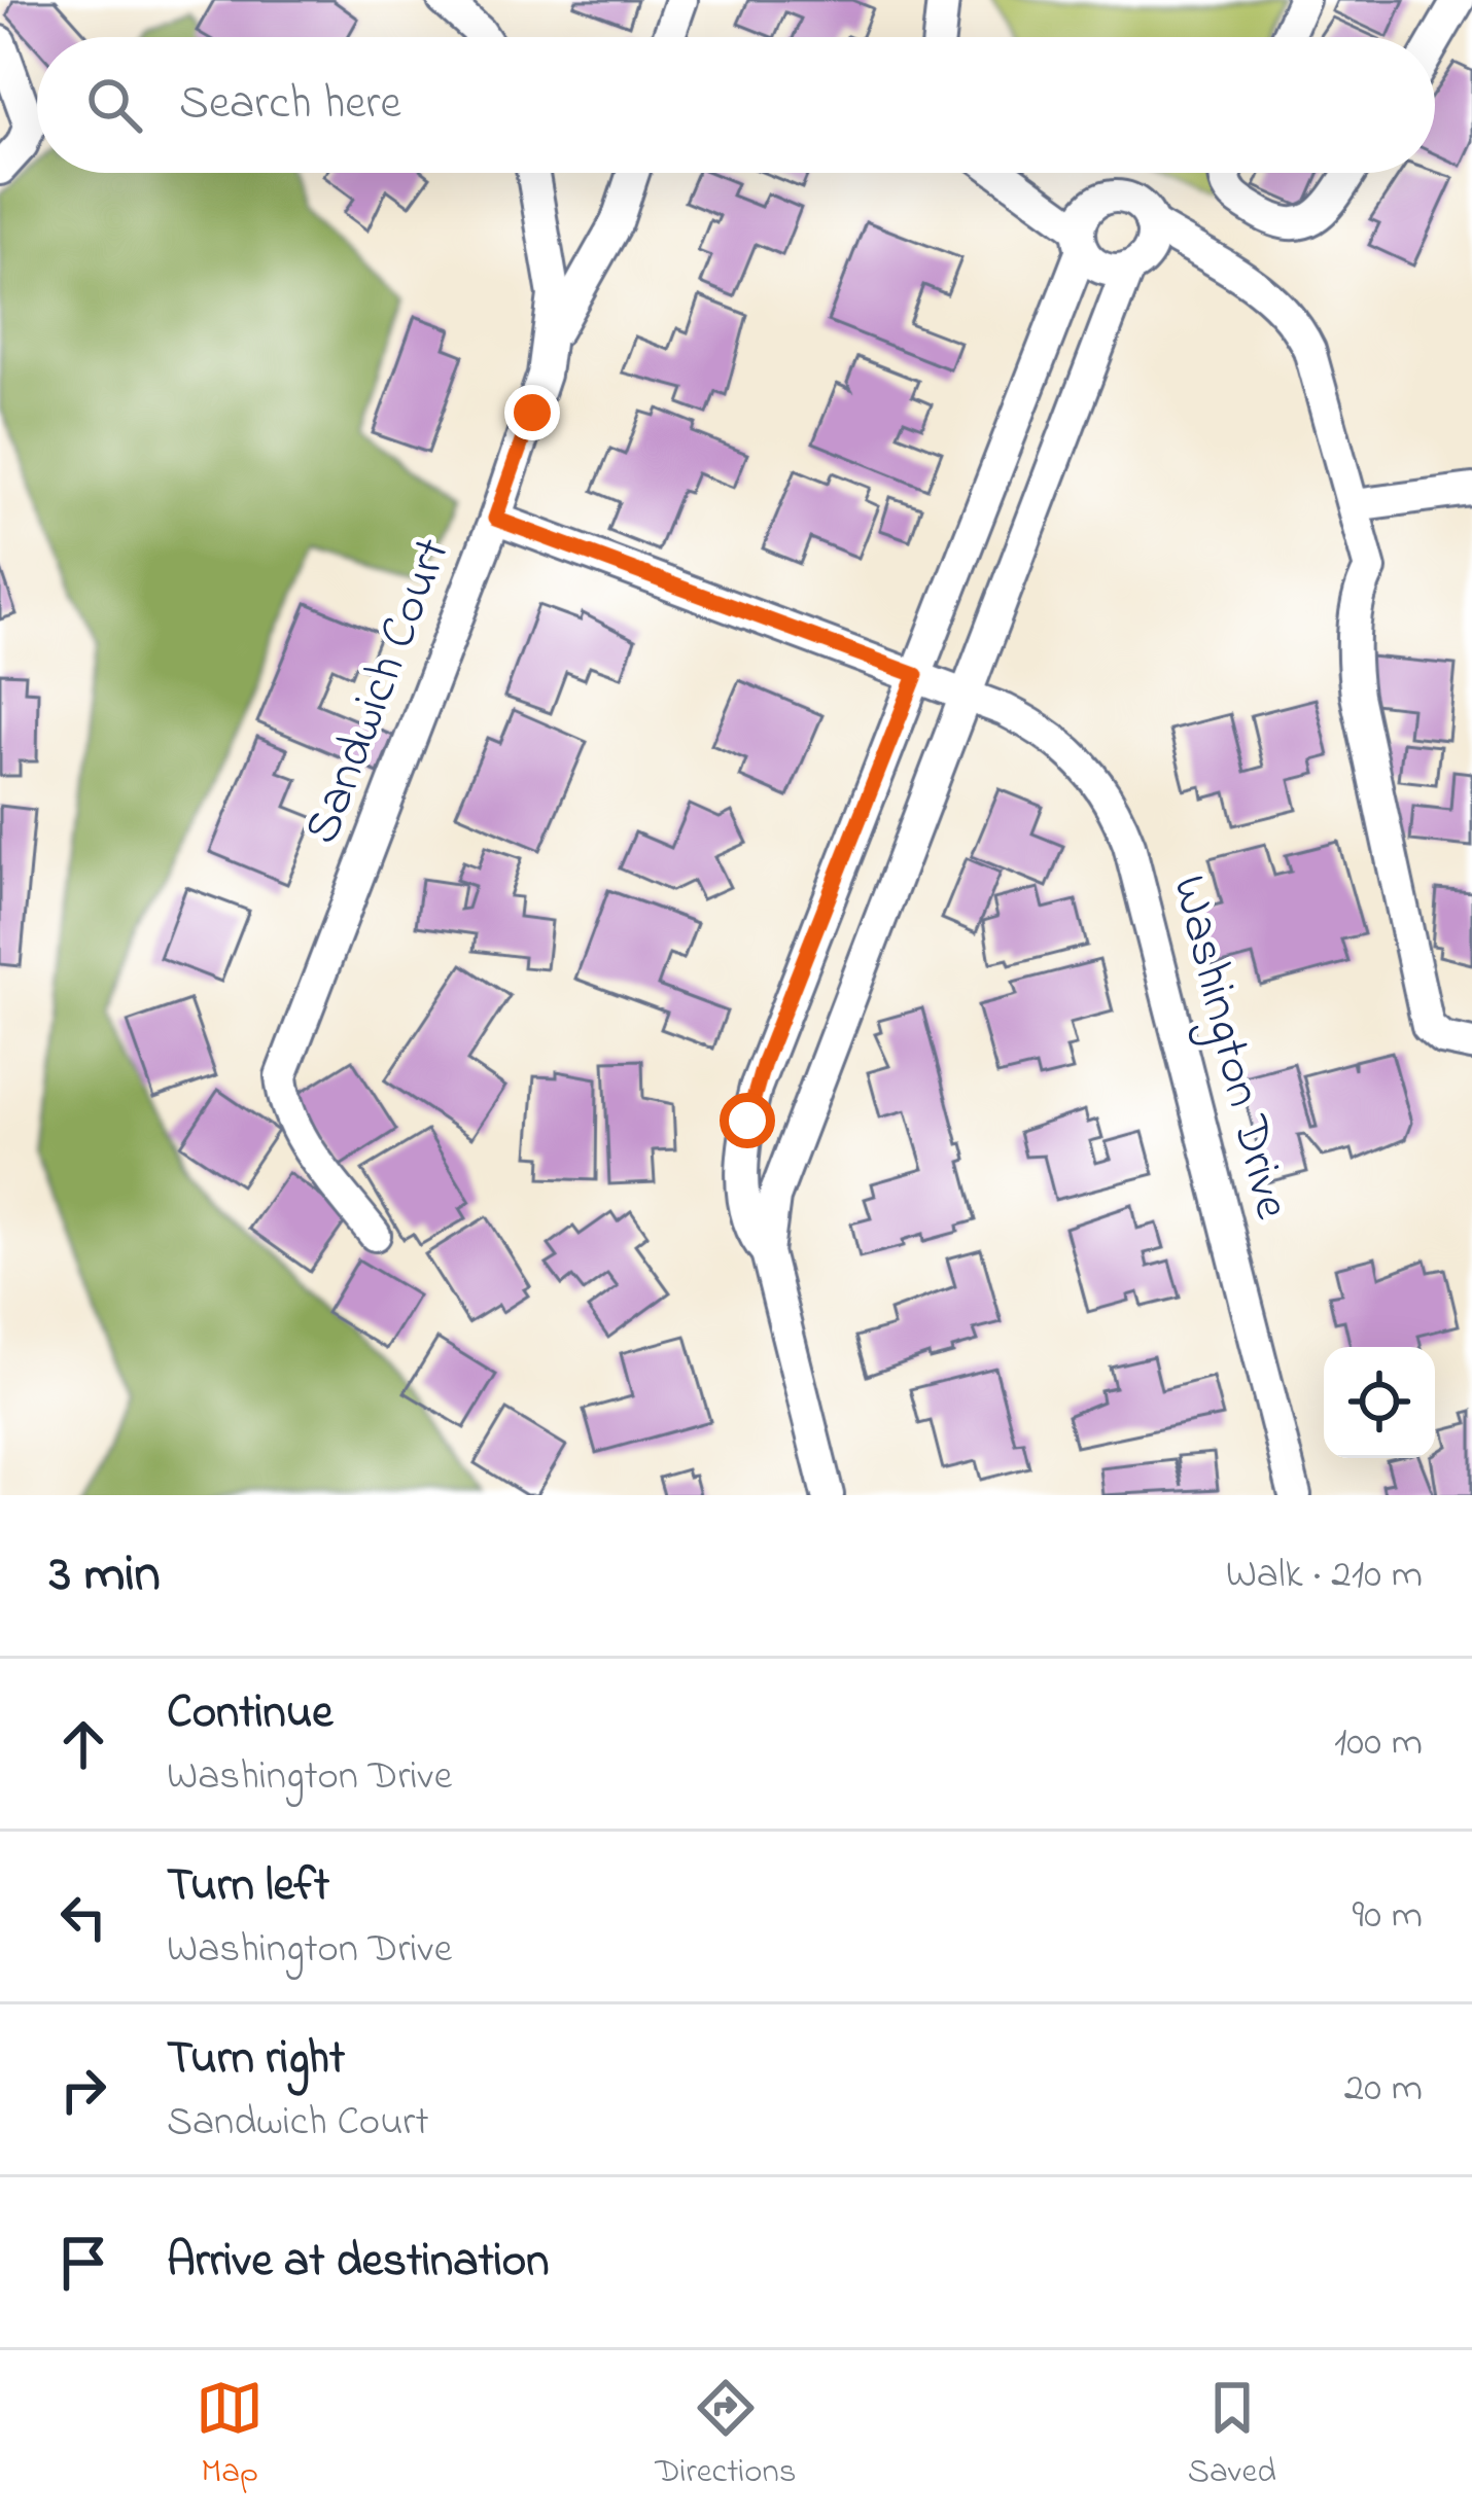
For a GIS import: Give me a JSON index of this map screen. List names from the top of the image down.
{
  "streets": {
    "street": ["Sandwich Court", "Washington Drive"]
  },
  "crossings": [
    ["Sandwich Court", "Washington Drive"]
  ],
  "page": {
    "search": "Search here",
    "heading": ["3 min", "Walk · 210 m"],
    "list": [
      ["Continue", "Washington Drive", "100 m"],
      ["Turn left", "Washington Drive", "90 m"],
      ["Turn right", "Sandwich Court", "20 m"],
      "Arrive at destination"
    ],
    "nav": ["Map", "Directions", "Saved"]
  }
}
